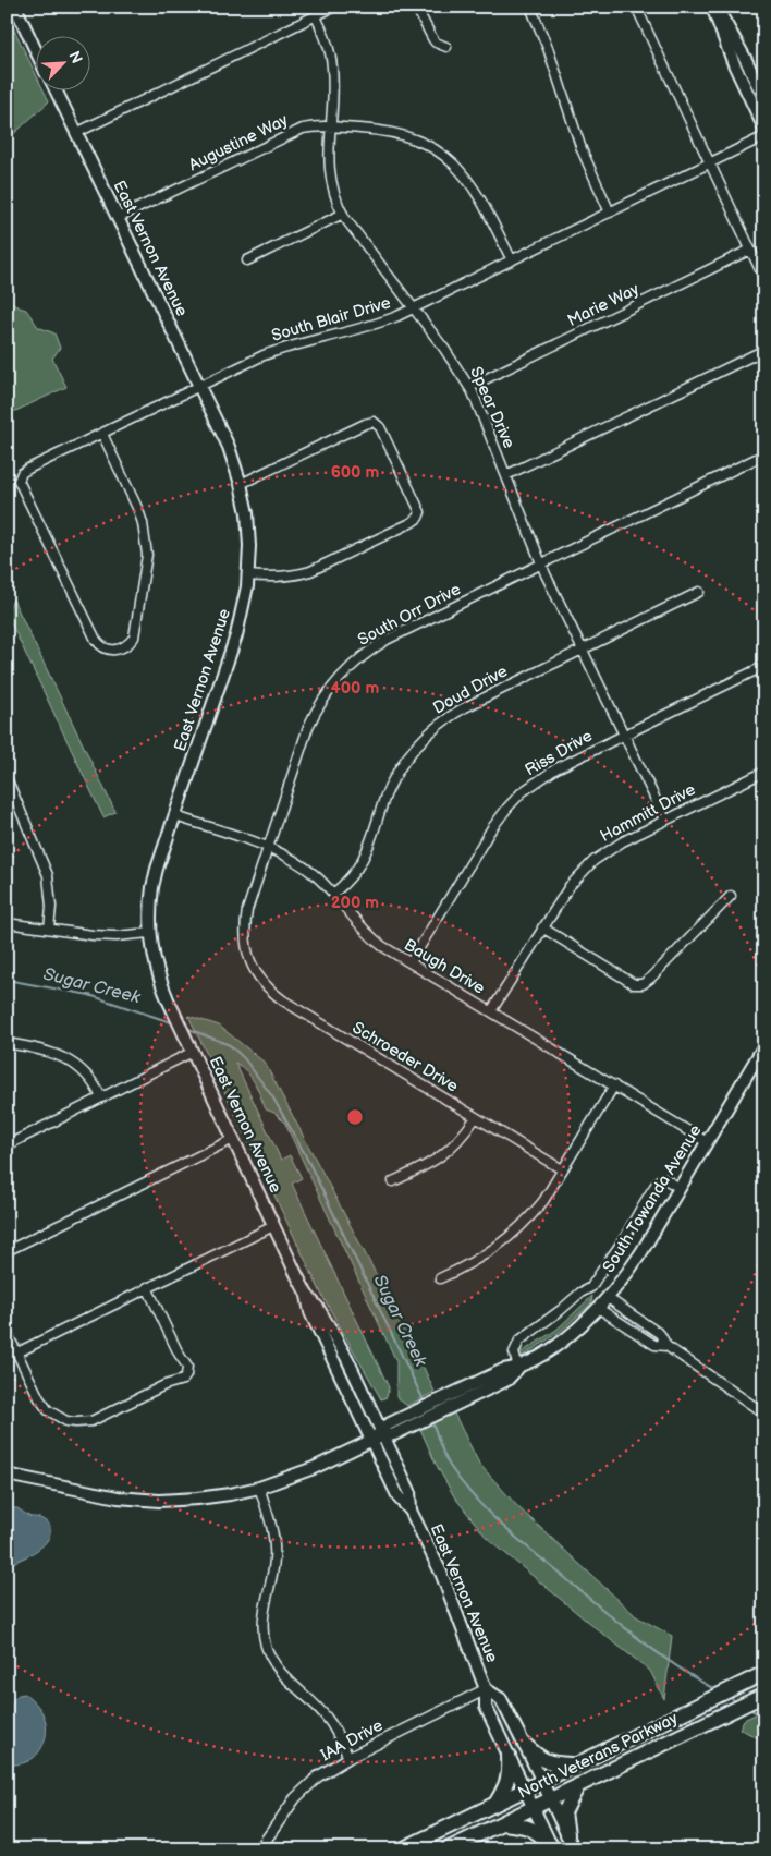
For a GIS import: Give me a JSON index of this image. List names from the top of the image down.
{
  "streets": {
    "highway": ["North Veterans Parkway"],
    "main road": ["East Vernon Avenue", "South Towanda Avenue"],
    "street": [
      "Augustine Way",
      "Marie Way",
      "South Blair Drive",
      "Spear Drive",
      "South Orr Drive",
      "Doud Drive",
      "Riss Drive",
      "Hammitt Drive",
      "Baugh Drive",
      "Schroeder Drive",
      "IAA Drive"
    ]
  },
  "crossings": [
    ["Augustine Way", "East Vernon Avenue"],
    ["Augustine Way", "South Blair Drive"],
    ["Augustine Way", "Spear Drive"],
    ["East Vernon Avenue", "South Blair Drive"],
    ["East Vernon Avenue", "Baugh Drive"],
    ["East Vernon Avenue", "South Towanda Avenue"],
    ["East Vernon Avenue", "IAA Drive"],
    ["East Vernon Avenue", "North Veterans Parkway"],
    ["Marie Way", "Spear Drive"],
    ["South Blair Drive", "Spear Drive"],
    ["Spear Drive", "South Orr Drive"],
    ["Spear Drive", "Doud Drive"],
    ["Spear Drive", "Riss Drive"],
    ["Spear Drive", "Hammitt Drive"],
    ["South Orr Drive", "Baugh Drive"],
    ["South Orr Drive", "Schroeder Drive"],
    ["Doud Drive", "Baugh Drive"],
    ["Riss Drive", "Baugh Drive"],
    ["Hammitt Drive", "Baugh Drive"],
    ["Baugh Drive", "South Towanda Avenue"]
  ],
  "water": ["Sugar Creek"],
  "north": "top right",
  "rings": ["600 m", "400 m", "200 m"]
}
